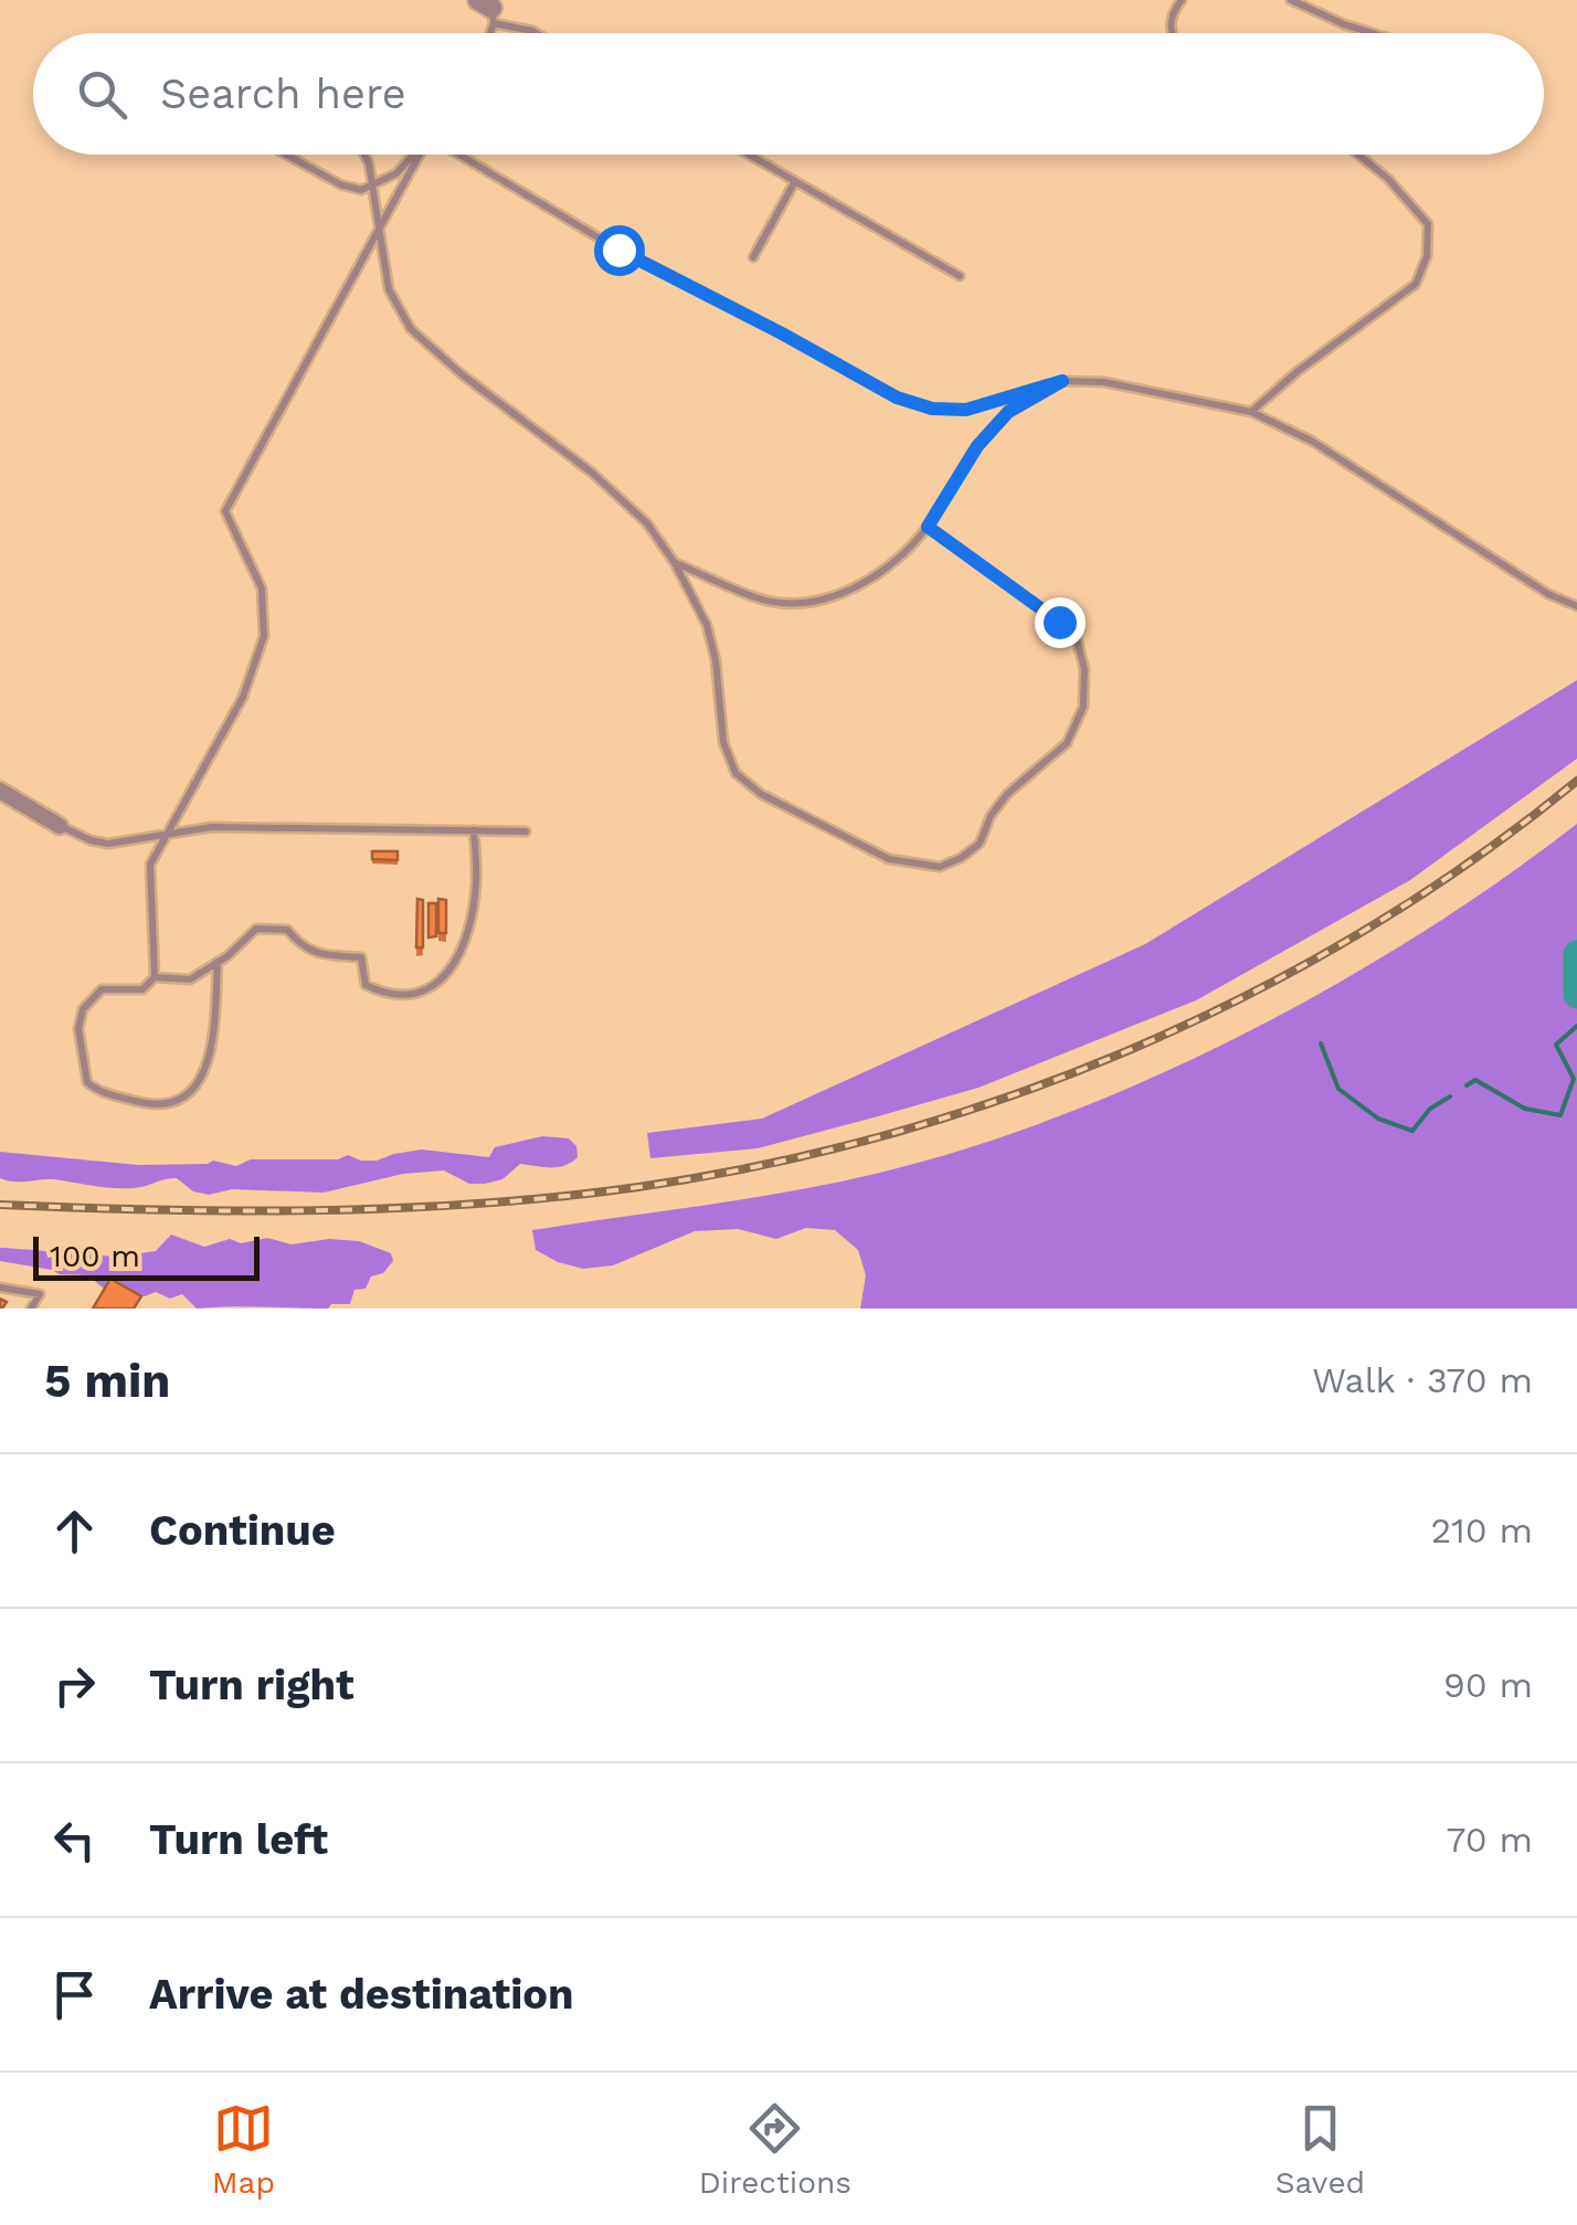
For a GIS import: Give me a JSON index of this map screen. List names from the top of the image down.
{
  "scale_bar": "100 m",
  "page": {
    "search": "Search here",
    "scale": "100 m",
    "heading": ["5 min", "Walk · 370 m"],
    "list": [
      ["Continue", "210 m"],
      ["Turn right", "90 m"],
      ["Turn left", "70 m"],
      "Arrive at destination"
    ],
    "nav": ["Map", "Directions", "Saved"]
  }
}
